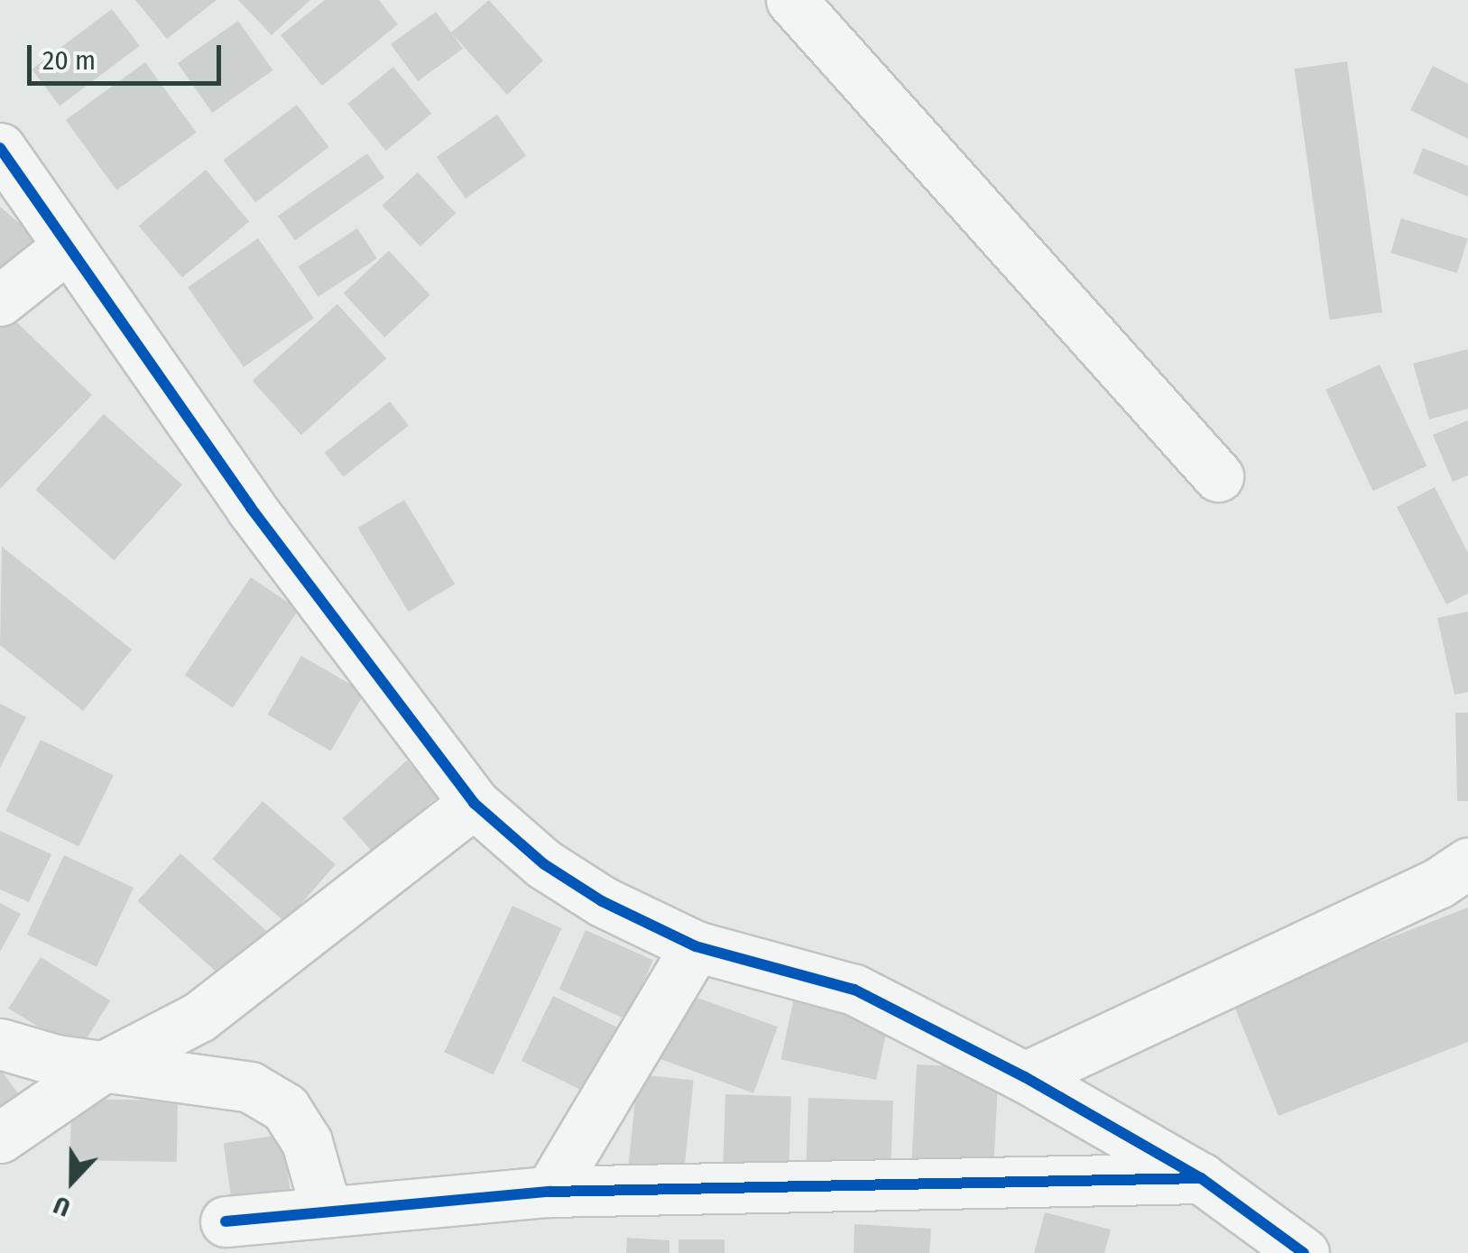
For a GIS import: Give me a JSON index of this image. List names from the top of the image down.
{
  "scale_bar": "20 m",
  "north": "bottom"
}
